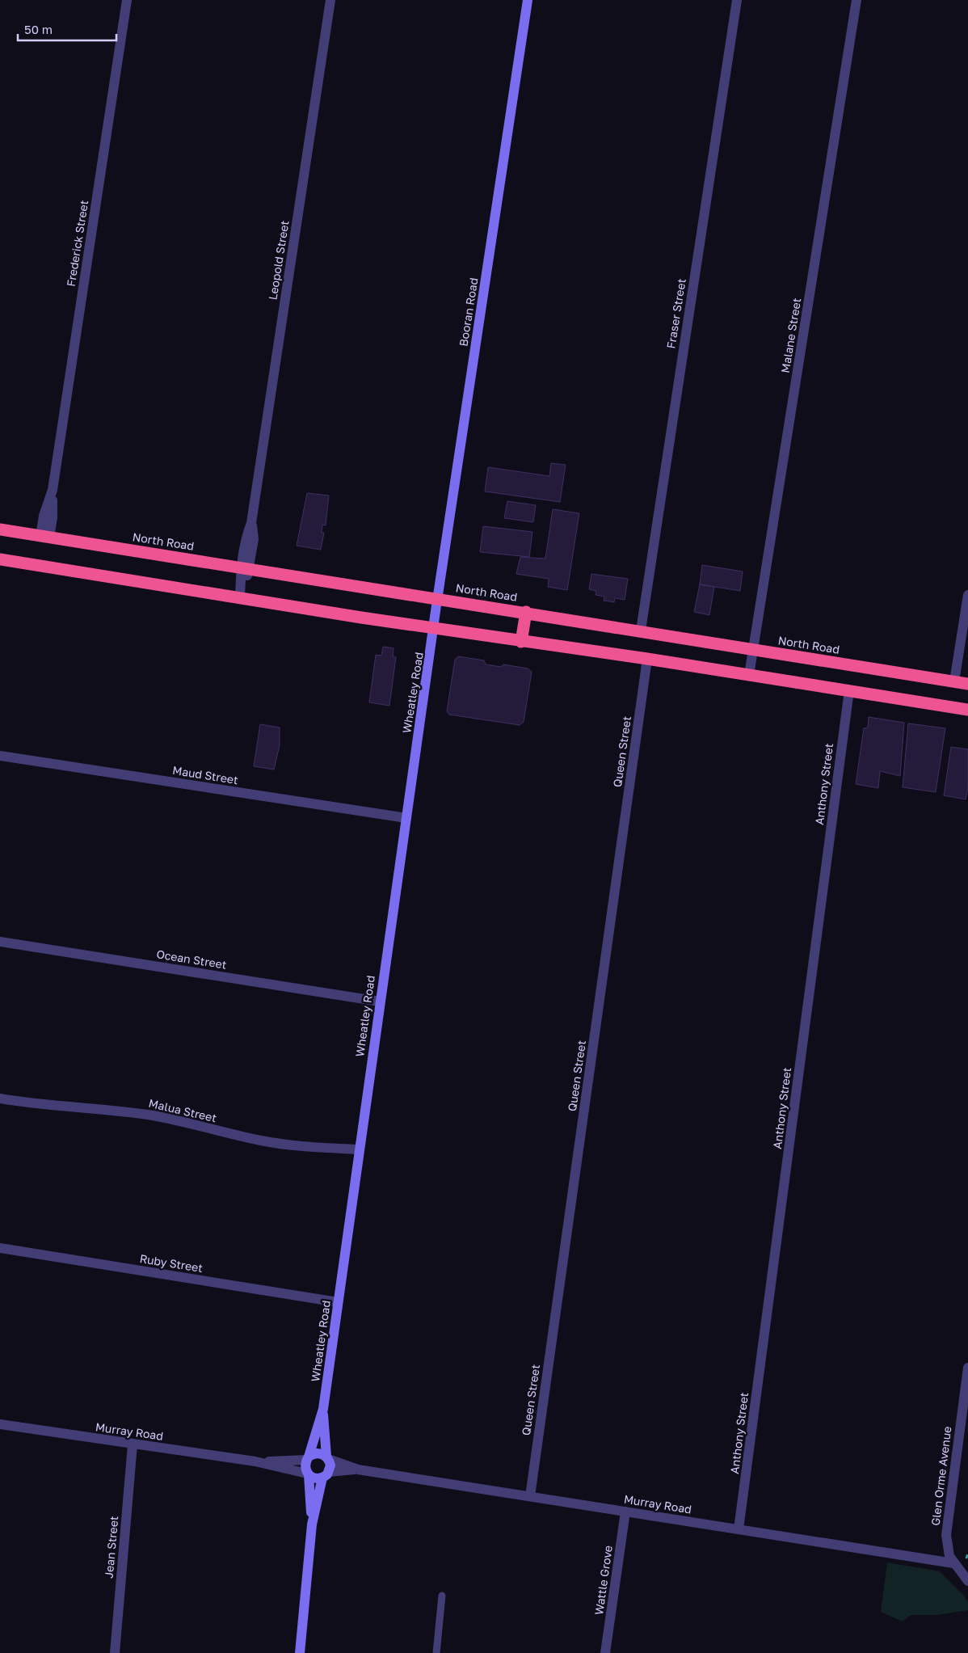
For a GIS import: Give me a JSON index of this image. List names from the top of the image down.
{
  "streets": {
    "highway": ["North Road"],
    "street": [
      "Frederick Street",
      "Leopold Street",
      "Booran Road",
      "Fraser Street",
      "Malane Street",
      "Wheatley Road",
      "Queen Street",
      "Maud Street",
      "Anthony Street",
      "Ocean Street",
      "Malua Street",
      "Ruby Street",
      "Murray Road",
      "Glen Orme Avenue",
      "Jean Street",
      "Wattle Grove"
    ]
  },
  "crossings": [
    ["Frederick Street", "North Road"],
    ["Leopold Street", "North Road"],
    ["Booran Road", "North Road"],
    ["Booran Road", "Wheatley Road"],
    ["Fraser Street", "North Road"],
    ["Malane Street", "North Road"],
    ["Wheatley Road", "Maud Street"],
    ["Wheatley Road", "Ocean Street"],
    ["Wheatley Road", "Malua Street"],
    ["Wheatley Road", "Ruby Street"],
    ["Wheatley Road", "Murray Road"],
    ["Queen Street", "Murray Road"],
    ["Anthony Street", "Murray Road"],
    ["Murray Road", "Glen Orme Avenue"],
    ["Murray Road", "Jean Street"],
    ["Murray Road", "Wattle Grove"]
  ],
  "scale_bar": "50 m"
}
